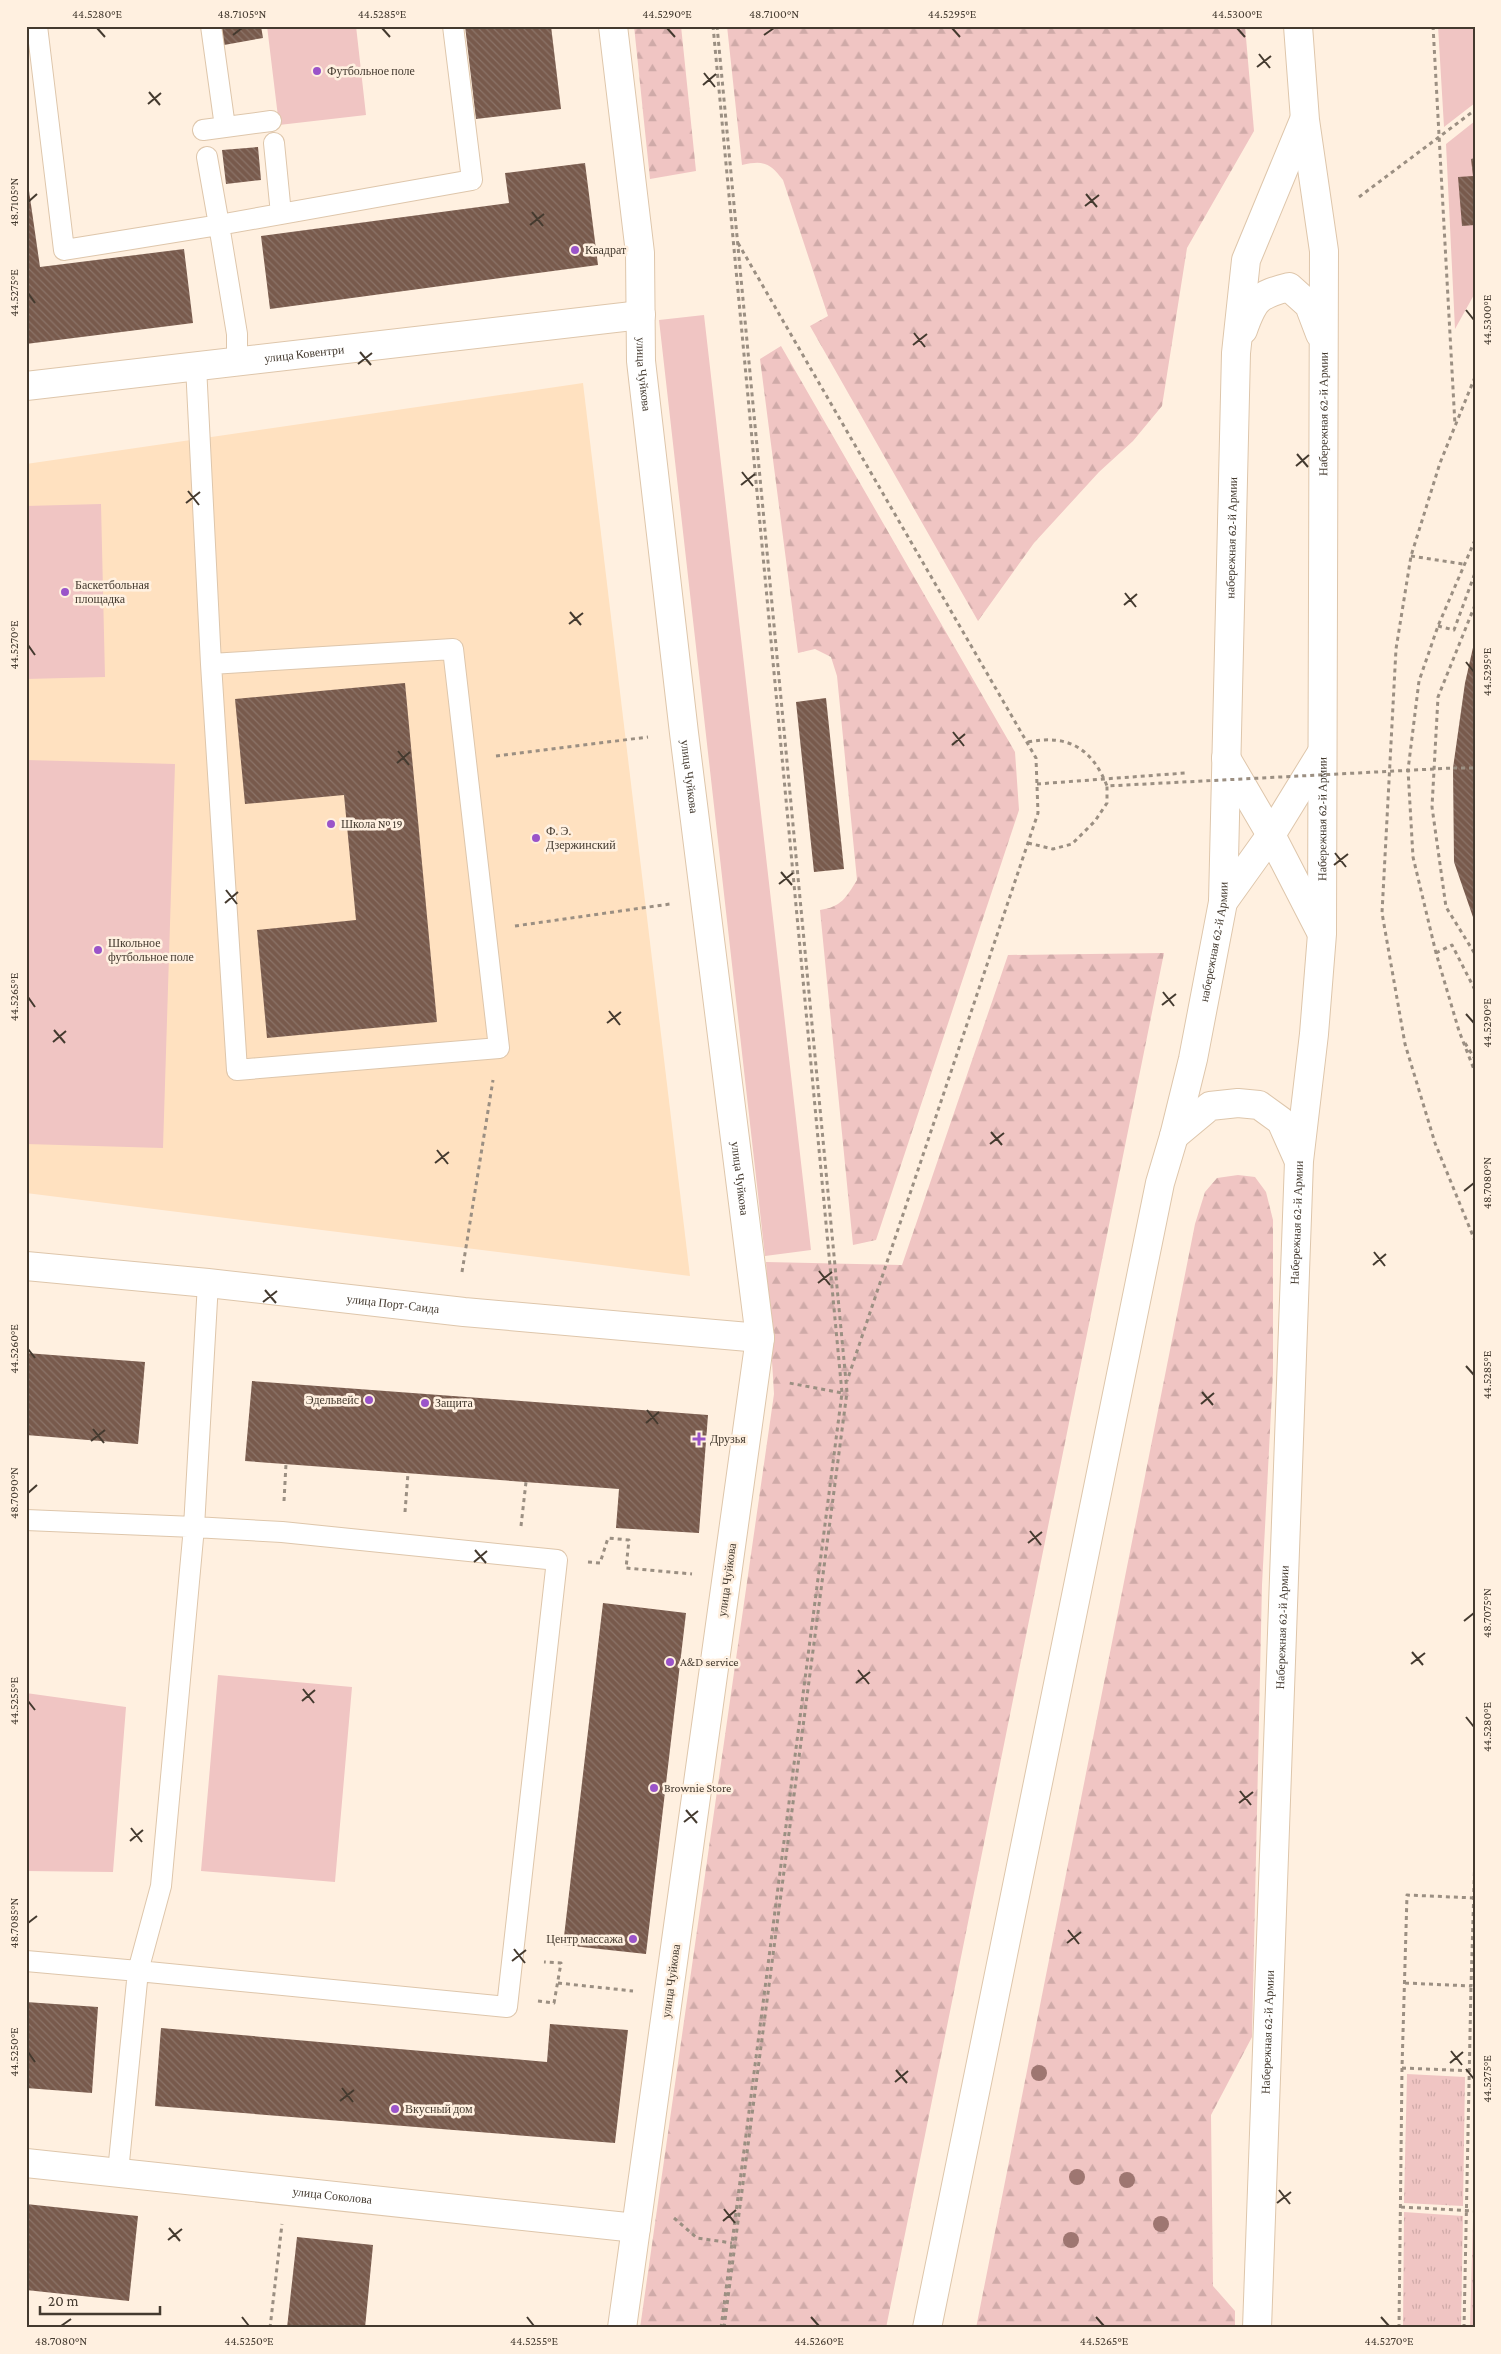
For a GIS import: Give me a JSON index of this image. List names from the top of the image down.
{
  "streets": {
    "main road": [
      "улица Ковентри",
      "улица Чуйкова",
      "Набережная 62-й Армии",
      "набережная 62-й Армии",
      "улица Порт-Саида",
      "улица Соколова"
    ]
  },
  "crossings": [
    ["улица Ковентри", "улица Чуйкова"],
    ["улица Чуйкова", "улица Порт-Саида"],
    ["улица Чуйкова", "улица Соколова"],
    ["Набережная 62-й Армии", "набережная 62-й Армии"]
  ],
  "places": {
    "other": [
      "Футбольное поле",
      "Квадрат",
      "Баскетбольная площадка",
      "Школа № 19",
      "Ф. Э. Дзержинский",
      "Школьное футбольное поле",
      "Эдельвейс",
      "Защита",
      "A&D service",
      "Brownie Store",
      "Центр массажа",
      "Вкусный дом"
    ],
    "health": ["Друзья"]
  },
  "scale_bar": "20 m",
  "coordinates": [
    "44.5280°E",
    "48.7105°N",
    "44.5285°E",
    "44.5290°E",
    "48.7100°N",
    "44.5295°E",
    "44.5300°E",
    "44.5275°E",
    "44.5270°E",
    "44.5265°E",
    "48.7080°N",
    "44.5260°E",
    "48.7090°N",
    "48.7075°N",
    "44.5255°E",
    "48.7085°N",
    "44.5250°E"
  ]
}
